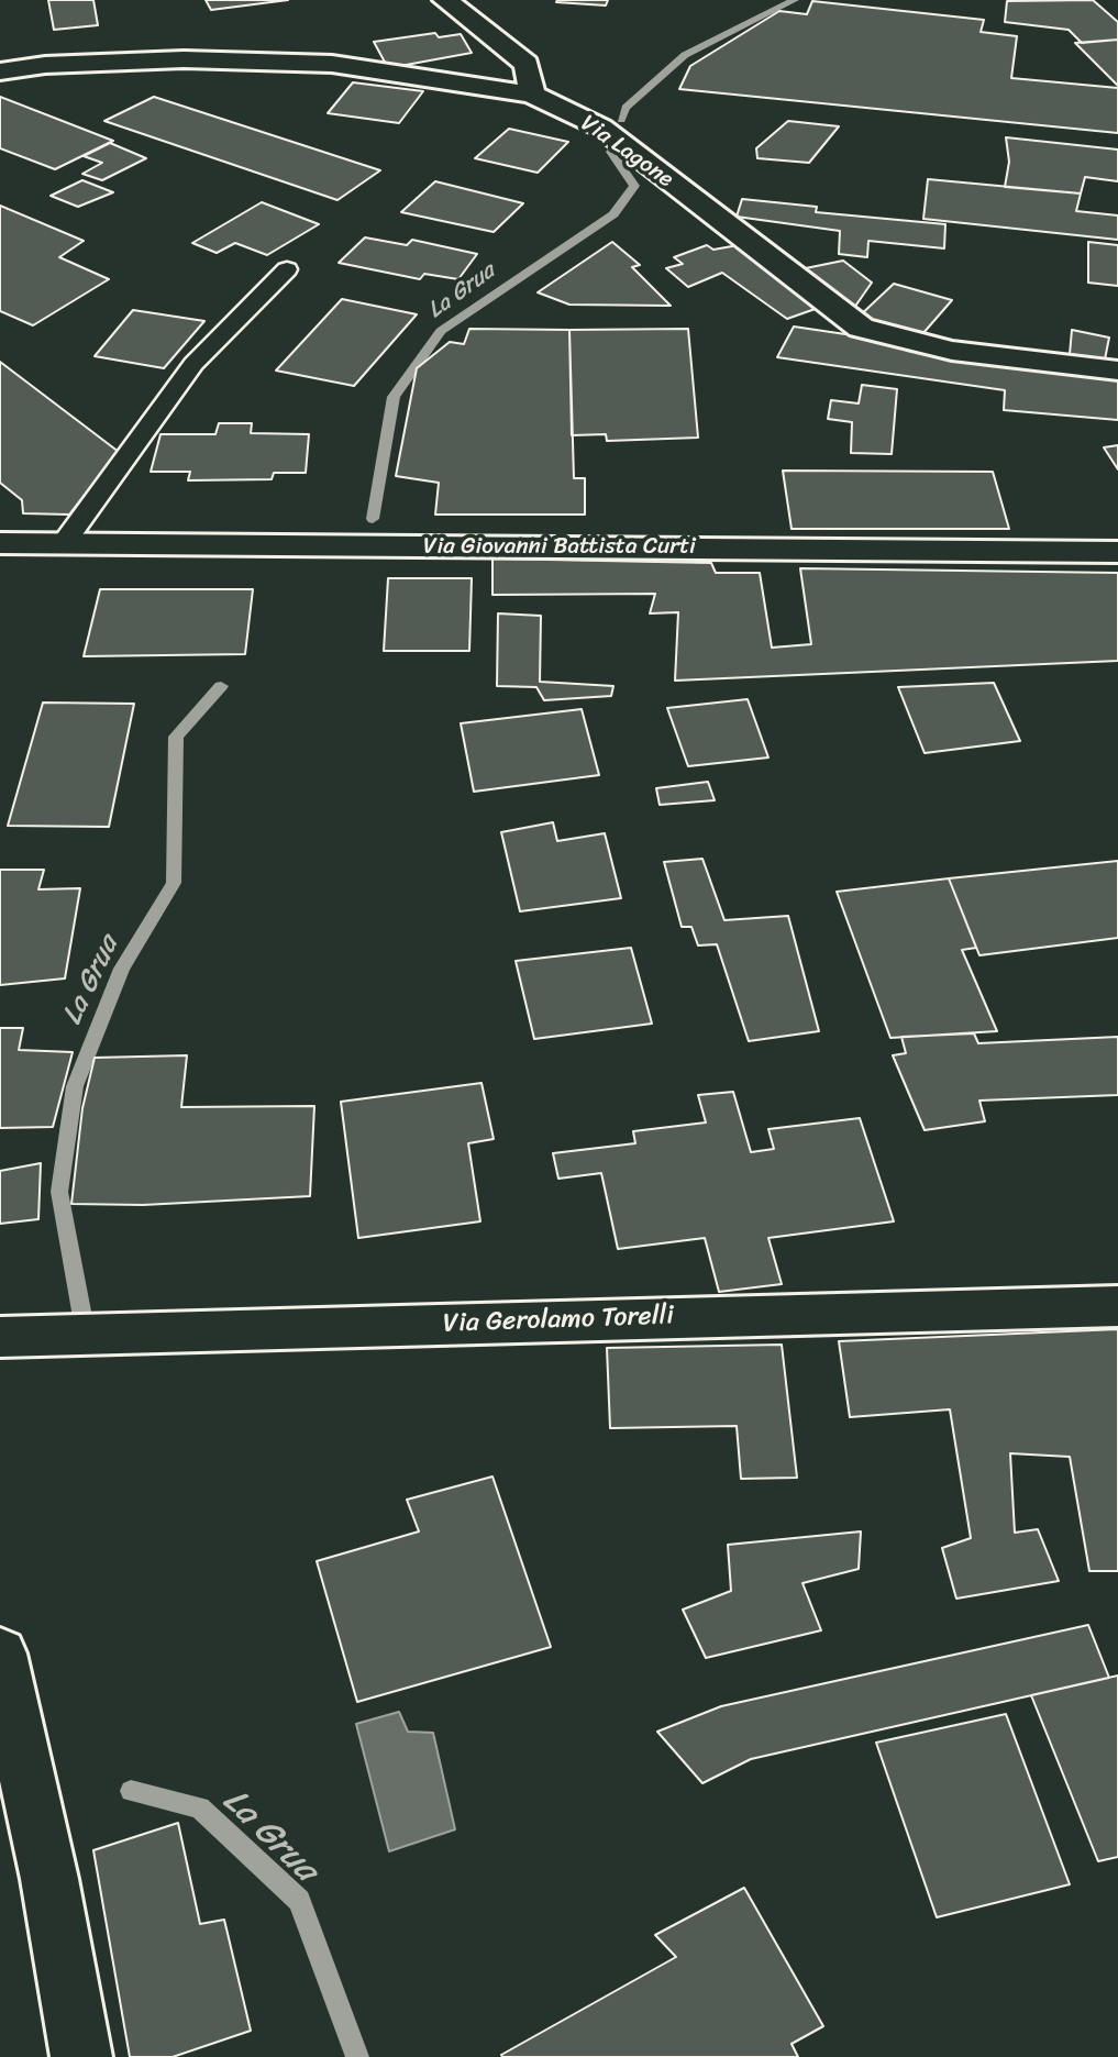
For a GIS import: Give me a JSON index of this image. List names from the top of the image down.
{
  "streets": {
    "street": ["Via Lagone", "Via Giovanni Battista Curti", "Via Gerolamo Torelli"]
  },
  "water": ["La Grua"]
}
